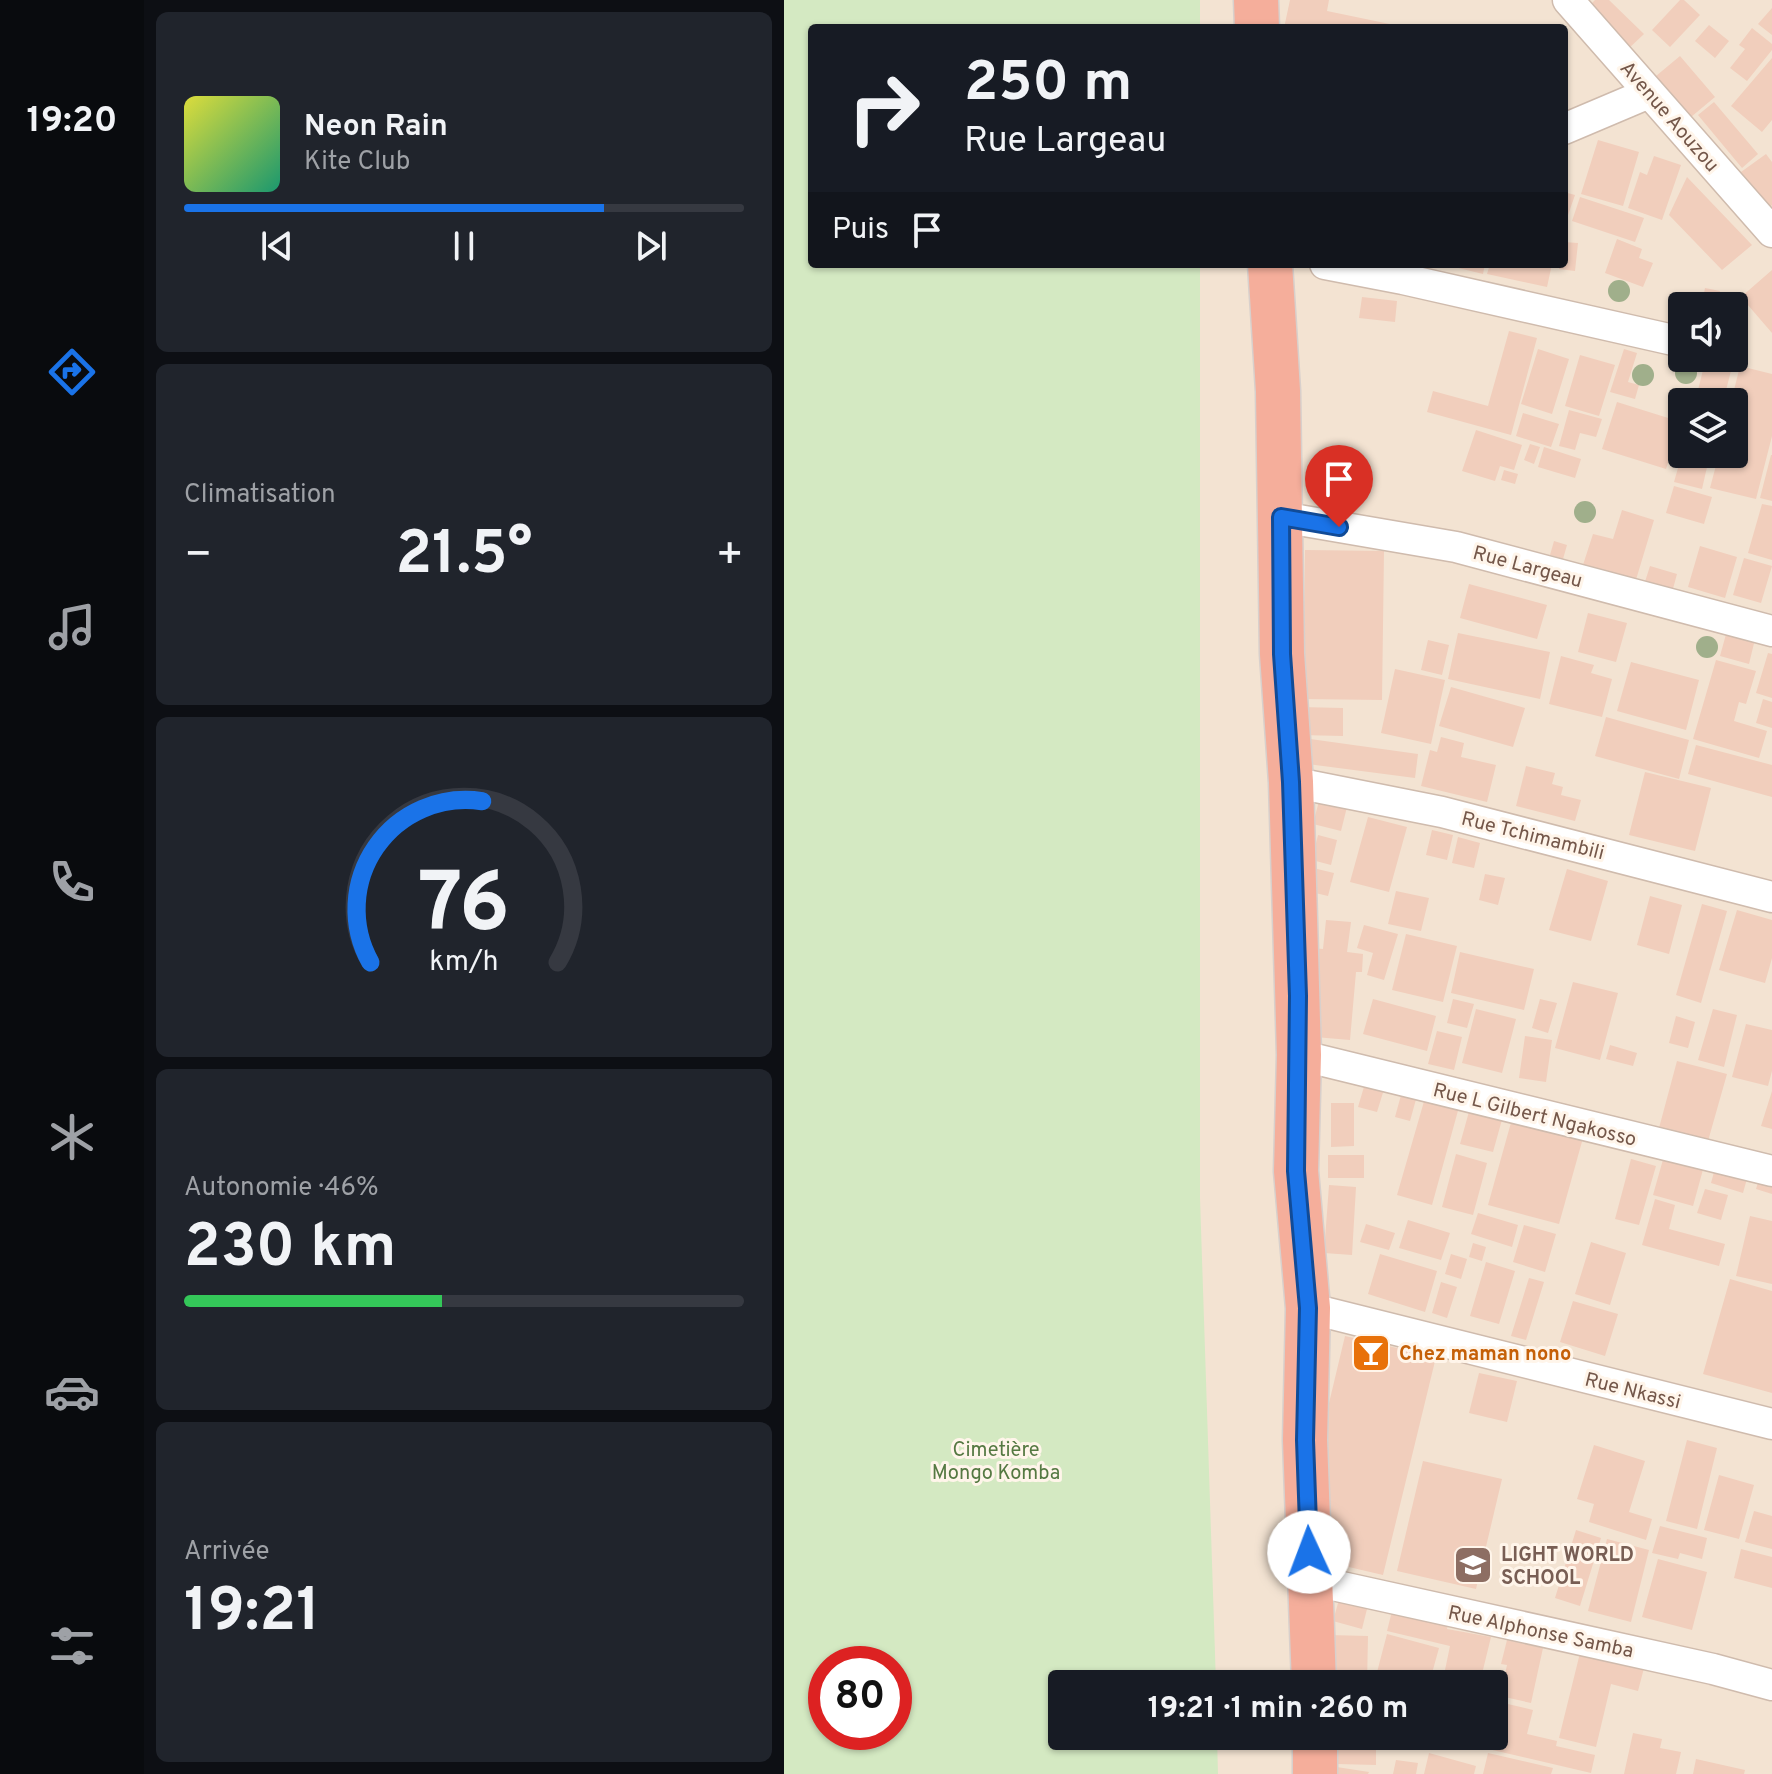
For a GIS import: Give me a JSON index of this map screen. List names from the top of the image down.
{
  "streets": {
    "street": [
      "Avenue Aouzou",
      "Rue Largeau",
      "Rue Tchimambili",
      "Rue L Gilbert Ngakosso",
      "Rue Nkassi",
      "Rue Alphonse Samba"
    ]
  },
  "parks": ["Cimetière Mongo Komba"],
  "places": {
    "bar": ["Chez maman nono"],
    "school or university": ["LIGHT WORLD SCHOOL"]
  },
  "page": {
    "tabs": "19:20",
    "turn": ["250 m", "Rue Largeau"],
    "song": ["Neon Rain", "Kite Club"],
    "then": "Puis",
    "tile": [
      "Climatisation",
      ["Autonomie · 46%", "230 km"],
      ["Arrivée", "19:21"]
    ],
    "heat": ["−", "21.5°", "+"],
    "limit": "80",
    "trip": "19:21 · 1 min · 260 m",
    "gauge": ["76", "km/h"]
  }
}
